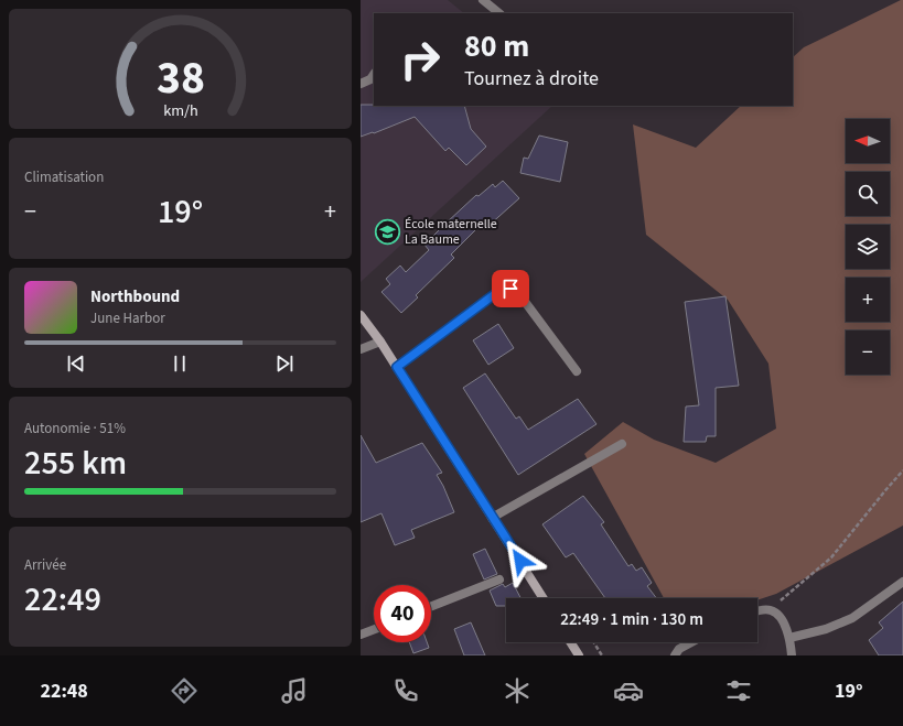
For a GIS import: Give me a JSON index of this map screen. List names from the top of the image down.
{
  "places": {
    "school or university": ["École maternelle La Baume"]
  },
  "north": "left",
  "page": {
    "turn": ["80 m", "Tournez à droite"],
    "map_buttons": ["+", "−"],
    "tile": [
      "Climatisation",
      ["Autonomie · 51%", "255 km"],
      ["Arrivée", "22:49"]
    ],
    "heat": ["−", "19°", "+"],
    "song": ["Northbound", "June Harbor"],
    "limit": "40",
    "trip": "22:49 · 1 min · 130 m",
    "tabs": ["22:48", "19°"],
    "gauge": ["38", "km/h"]
  }
}
